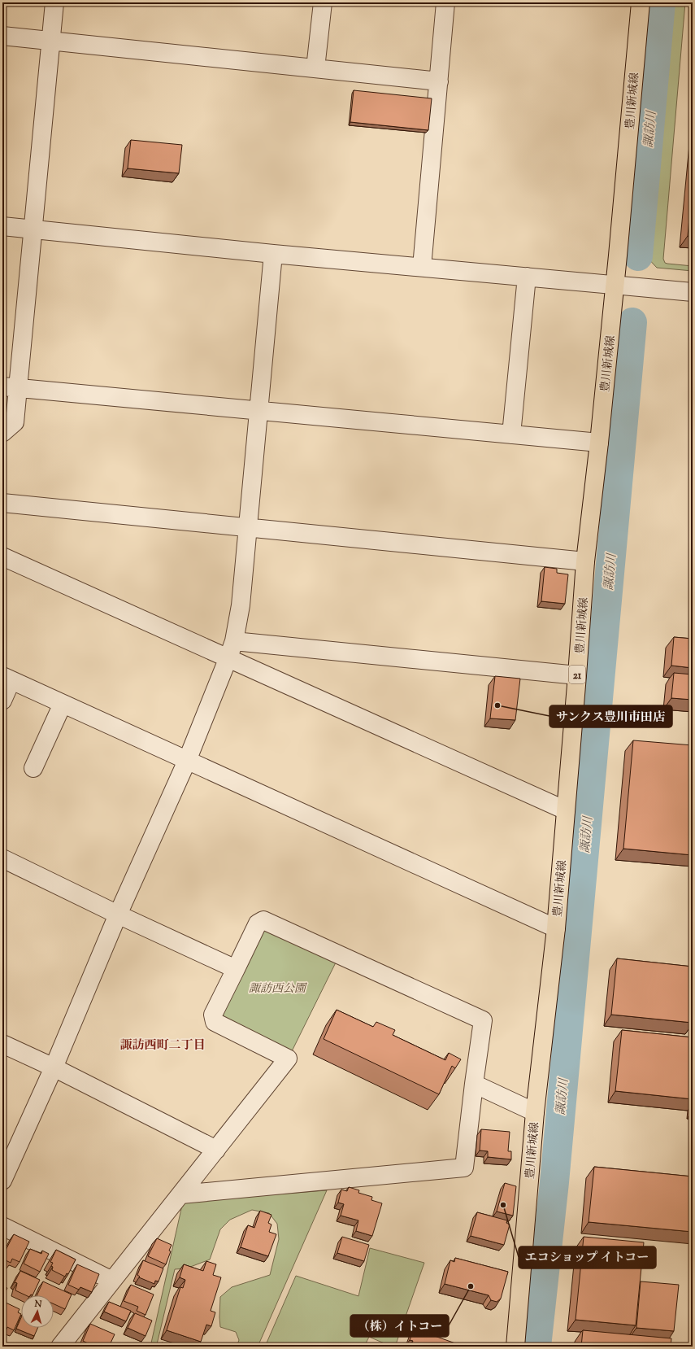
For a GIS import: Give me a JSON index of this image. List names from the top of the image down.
{
  "streets": {
    "main road": ["豊川新城線", "21"]
  },
  "districts": ["諏訪西町二丁目"],
  "water": ["諏訪川"],
  "parks": ["諏訪西公園"],
  "places": ["サンクス豊川市田店", "エコショップ イトコー", "（株）イトコー"],
  "north": "top"
}
